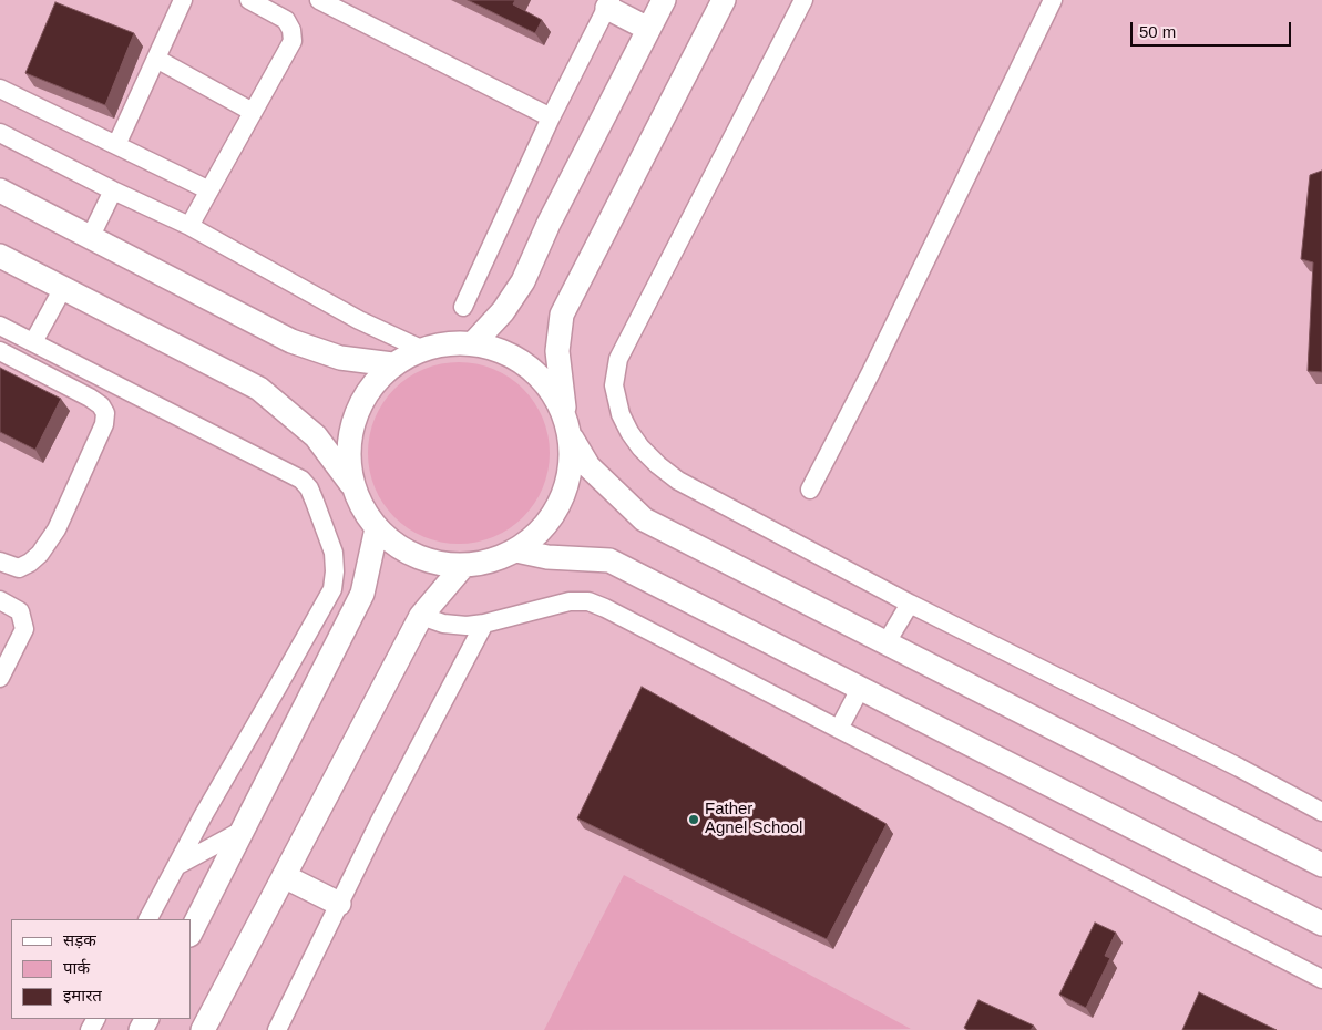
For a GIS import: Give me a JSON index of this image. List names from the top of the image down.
{
  "places": ["Father Agnel School"],
  "legend": ["सड़क", "पार्क", "इमारत"],
  "scale_bar": "50 m"
}
